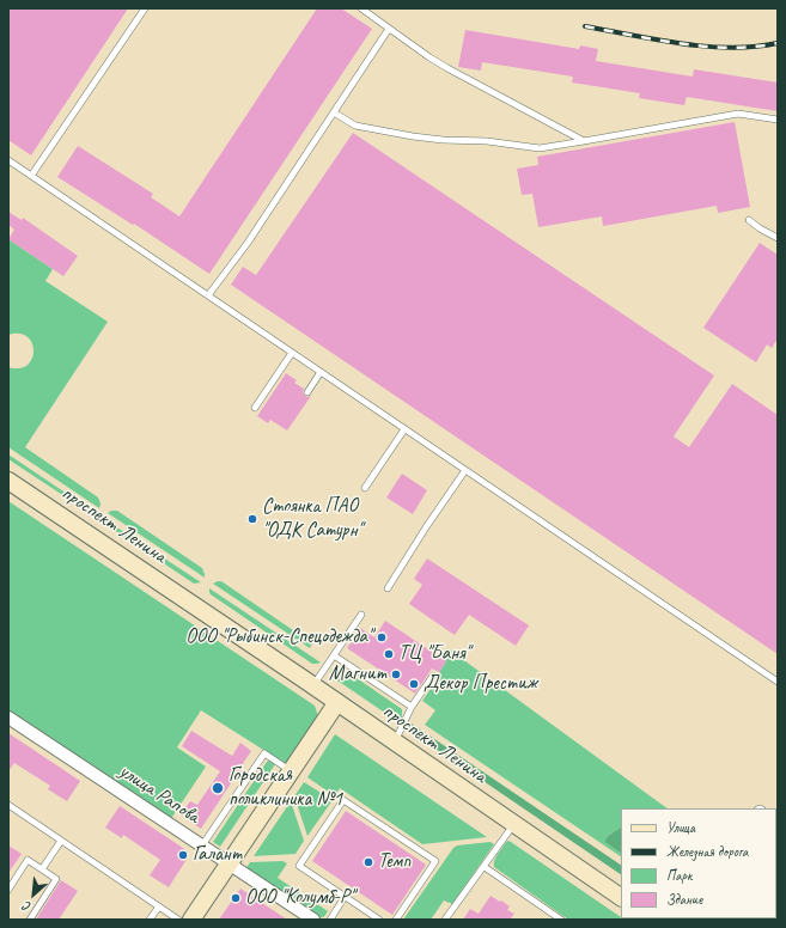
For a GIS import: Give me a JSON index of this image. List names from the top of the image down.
{
  "streets": {
    "main road": ["проспект Ленина"],
    "street": ["улица Рапова"]
  },
  "places": [
    "Стоянка ПАО \"ОДК Сатурн\"",
    "ООО \"Рыбинск-Спецодежда\"",
    "ТЦ \"Баня\"",
    "Магнит",
    "Декор Престиж",
    "Городская поликлиника №1",
    "Галант",
    "Темп",
    "ООО \"Колумб-Р\""
  ],
  "legend": [
    "Улица",
    "Железная дорога",
    "Парк",
    "Здание"
  ],
  "north": "bottom left"
}
